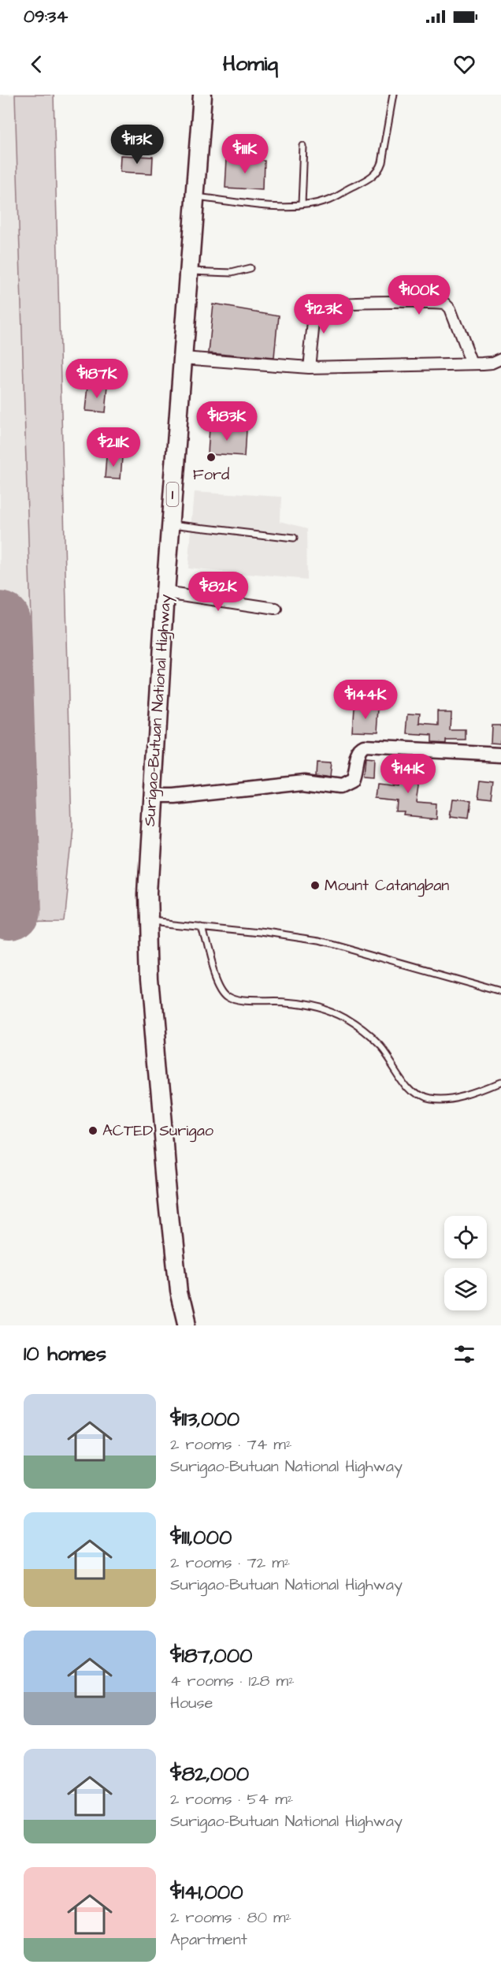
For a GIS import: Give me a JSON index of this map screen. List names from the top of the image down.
{
  "streets": {
    "highway": ["1", "Surigao-Butuan National Highway"]
  },
  "places": ["Ford", "Mount Catangban", "ACTED Surigao"],
  "page": {
    "status": "09:34",
    "header": "Homiq",
    "price": [
      "$113K",
      "$111K",
      "$100K",
      "$123K",
      "$187K",
      "$183K",
      "$211K",
      "$82K",
      "$144K",
      "$141K"
    ],
    "heading": "10 homes",
    "list": [
      {
        "name": "$113,000",
        "note": "2 rooms · 74 m² · Surigao-Butuan National Highway"
      },
      {
        "name": "$111,000",
        "note": "2 rooms · 72 m² · Surigao-Butuan National Highway"
      },
      {
        "name": "$187,000",
        "note": "4 rooms · 128 m² · House"
      },
      {
        "name": "$82,000",
        "note": "2 rooms · 54 m² · Surigao-Butuan National Highway"
      },
      {
        "name": "$141,000",
        "note": "2 rooms · 80 m² · Apartment"
      }
    ]
  }
}
